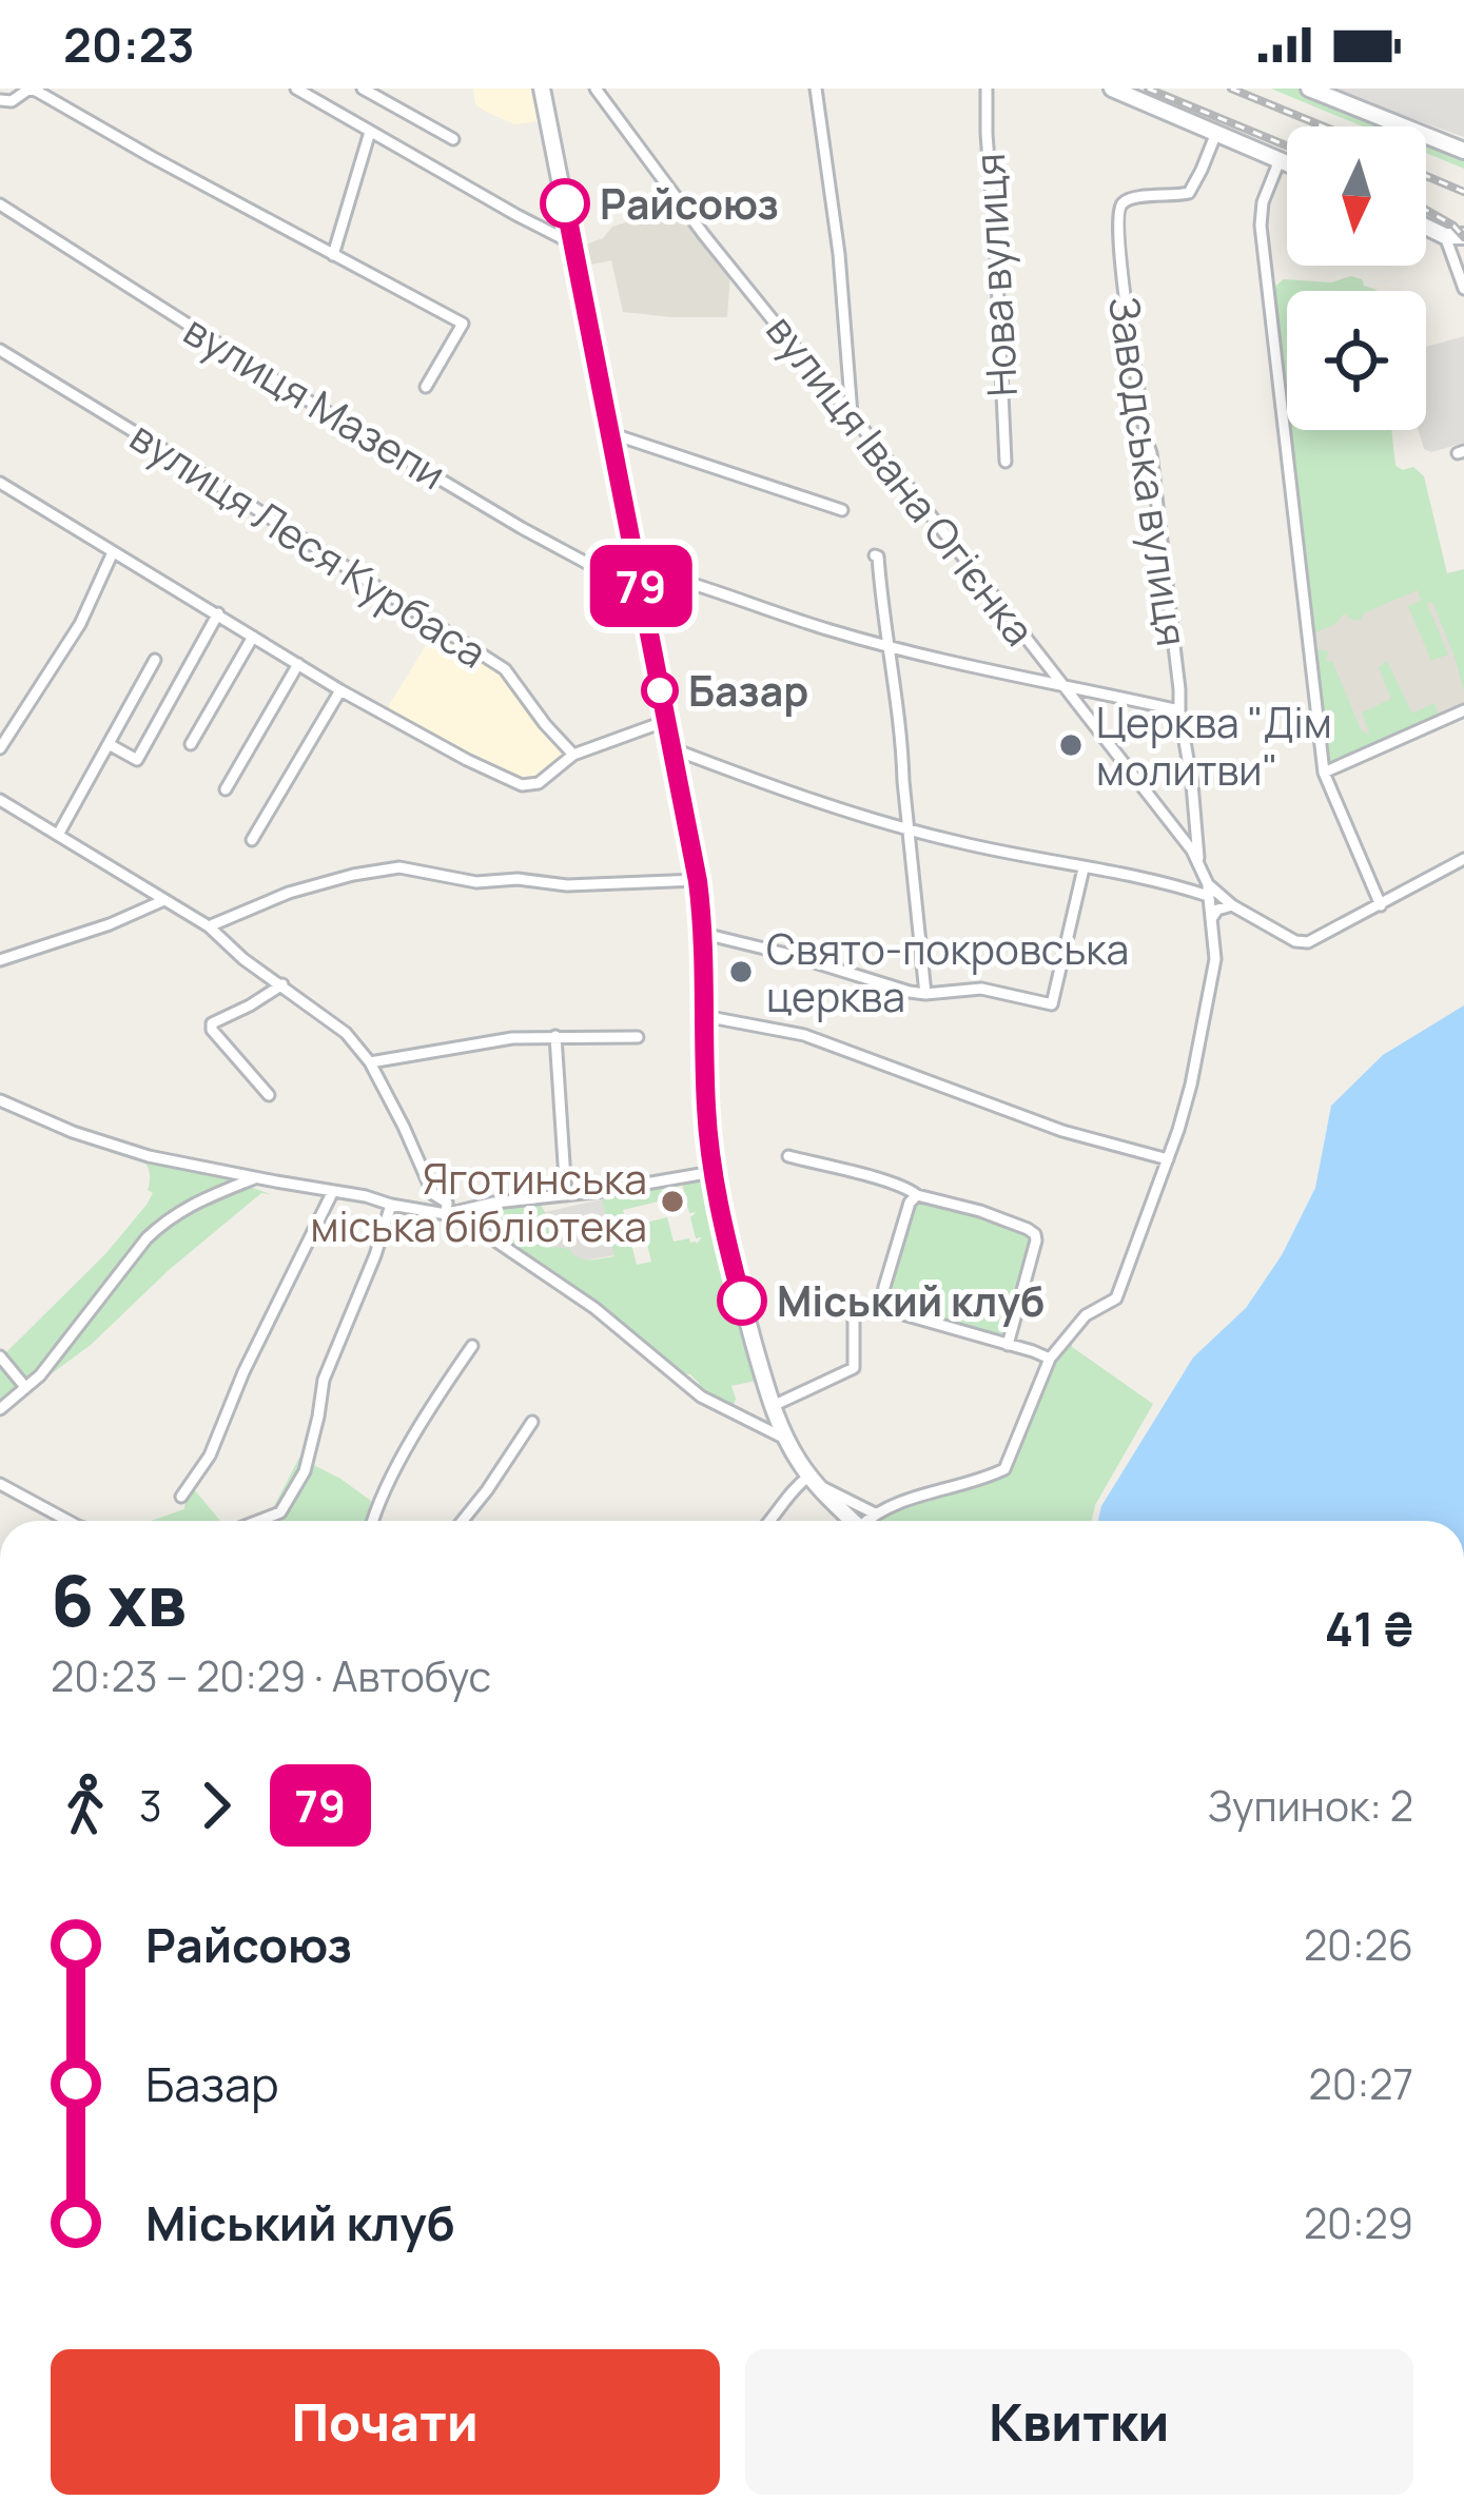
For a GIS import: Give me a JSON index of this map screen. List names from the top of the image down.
{
  "streets": {
    "street": [
      "Нова вулиця",
      "вулиця Мазепи",
      "Заводська вулиця",
      "вулиця Івана Огієнка",
      "вулиця Леся Курбаса"
    ]
  },
  "crossings": [
    ["вулиця Мазепи", "Заводська вулиця"],
    ["вулиця Мазепи", "вулиця Івана Огієнка"],
    ["Заводська вулиця", "вулиця Івана Огієнка"]
  ],
  "places": [
    "Райсоюз",
    "Базар",
    "Церква \"Дім молитви\"",
    "Свято-покровська церква",
    "Яготинська міська бібліотека",
    "Міський клуб"
  ],
  "lines": ["bus line 79"],
  "north": "bottom",
  "page": {
    "status": "20:23",
    "on_map": "79",
    "heading": ["6 хв", "20:23 – 20:29 · Автобус", "41 ₴"],
    "legs": ["3", "79", "Зупинок: 2"],
    "list": [
      {
        "name": "Райсоюз",
        "value": "20:26"
      },
      {
        "name": "Базар",
        "value": "20:27"
      },
      {
        "name": "Міський клуб",
        "value": "20:29"
      }
    ],
    "buttons": ["Почати", "Квитки"]
  }
}
